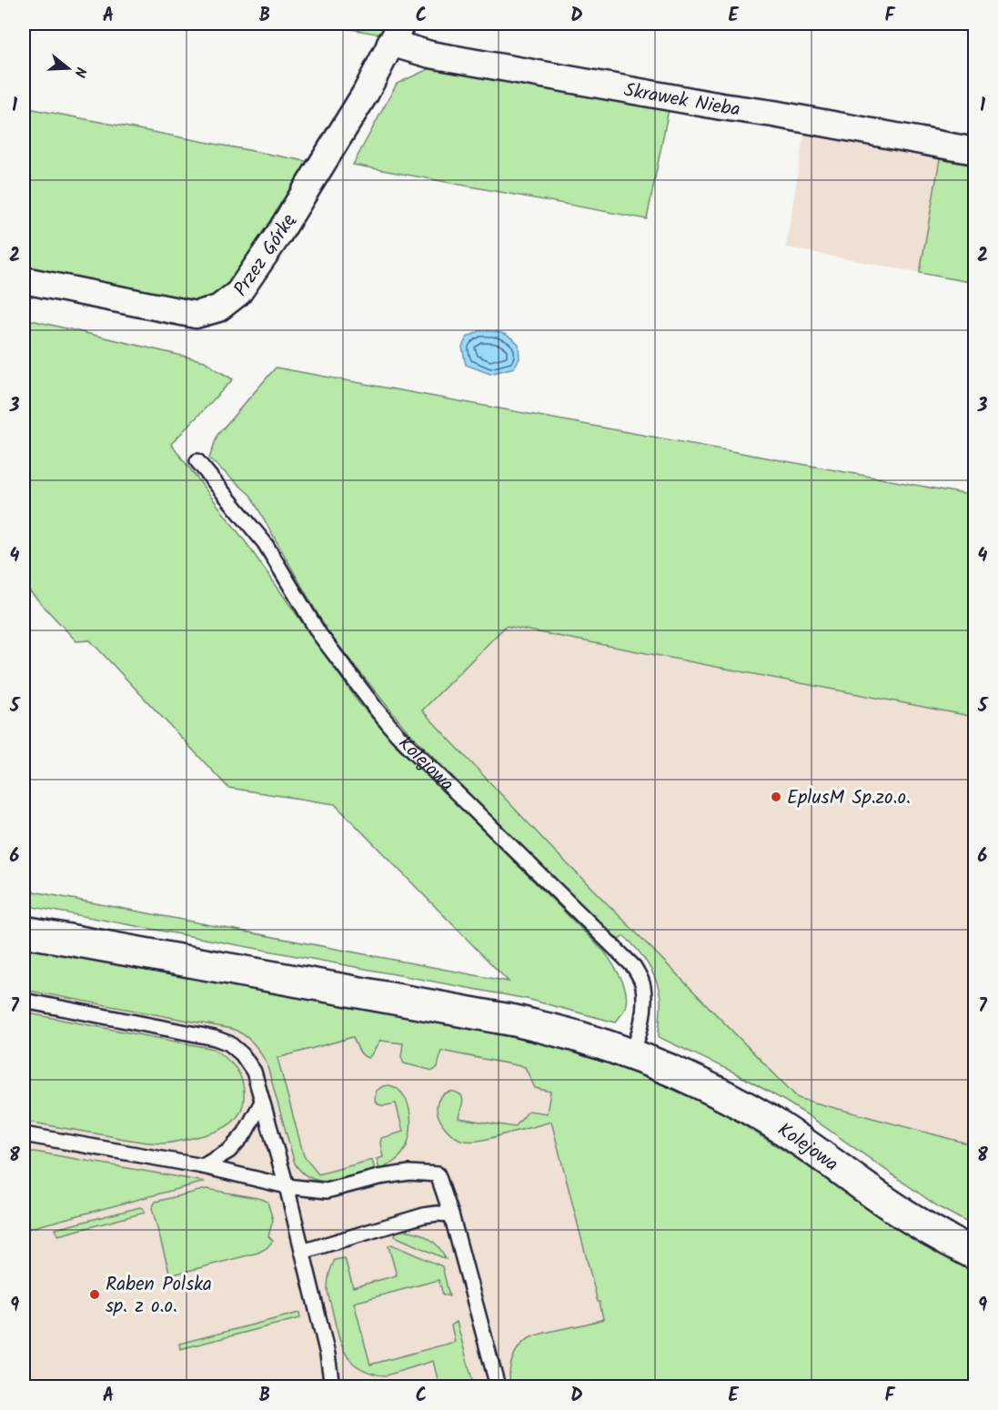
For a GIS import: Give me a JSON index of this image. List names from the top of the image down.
{
  "streets": {
    "street": ["Skrawek Nieba", "Przez Górkę", "Kolejowa"]
  },
  "crossings": [
    ["Skrawek Nieba", "Przez Górkę"]
  ],
  "places": ["EplusM Sp.zo.o.", "Raben Polska sp. z o.o."],
  "north": "right",
  "grid": {
    "columns": [
      "A",
      "B",
      "C",
      "D",
      "E",
      "F"
    ],
    "rows": [
      "1",
      "2",
      "3",
      "4",
      "5",
      "6",
      "7",
      "8",
      "9"
    ]
  }
}
